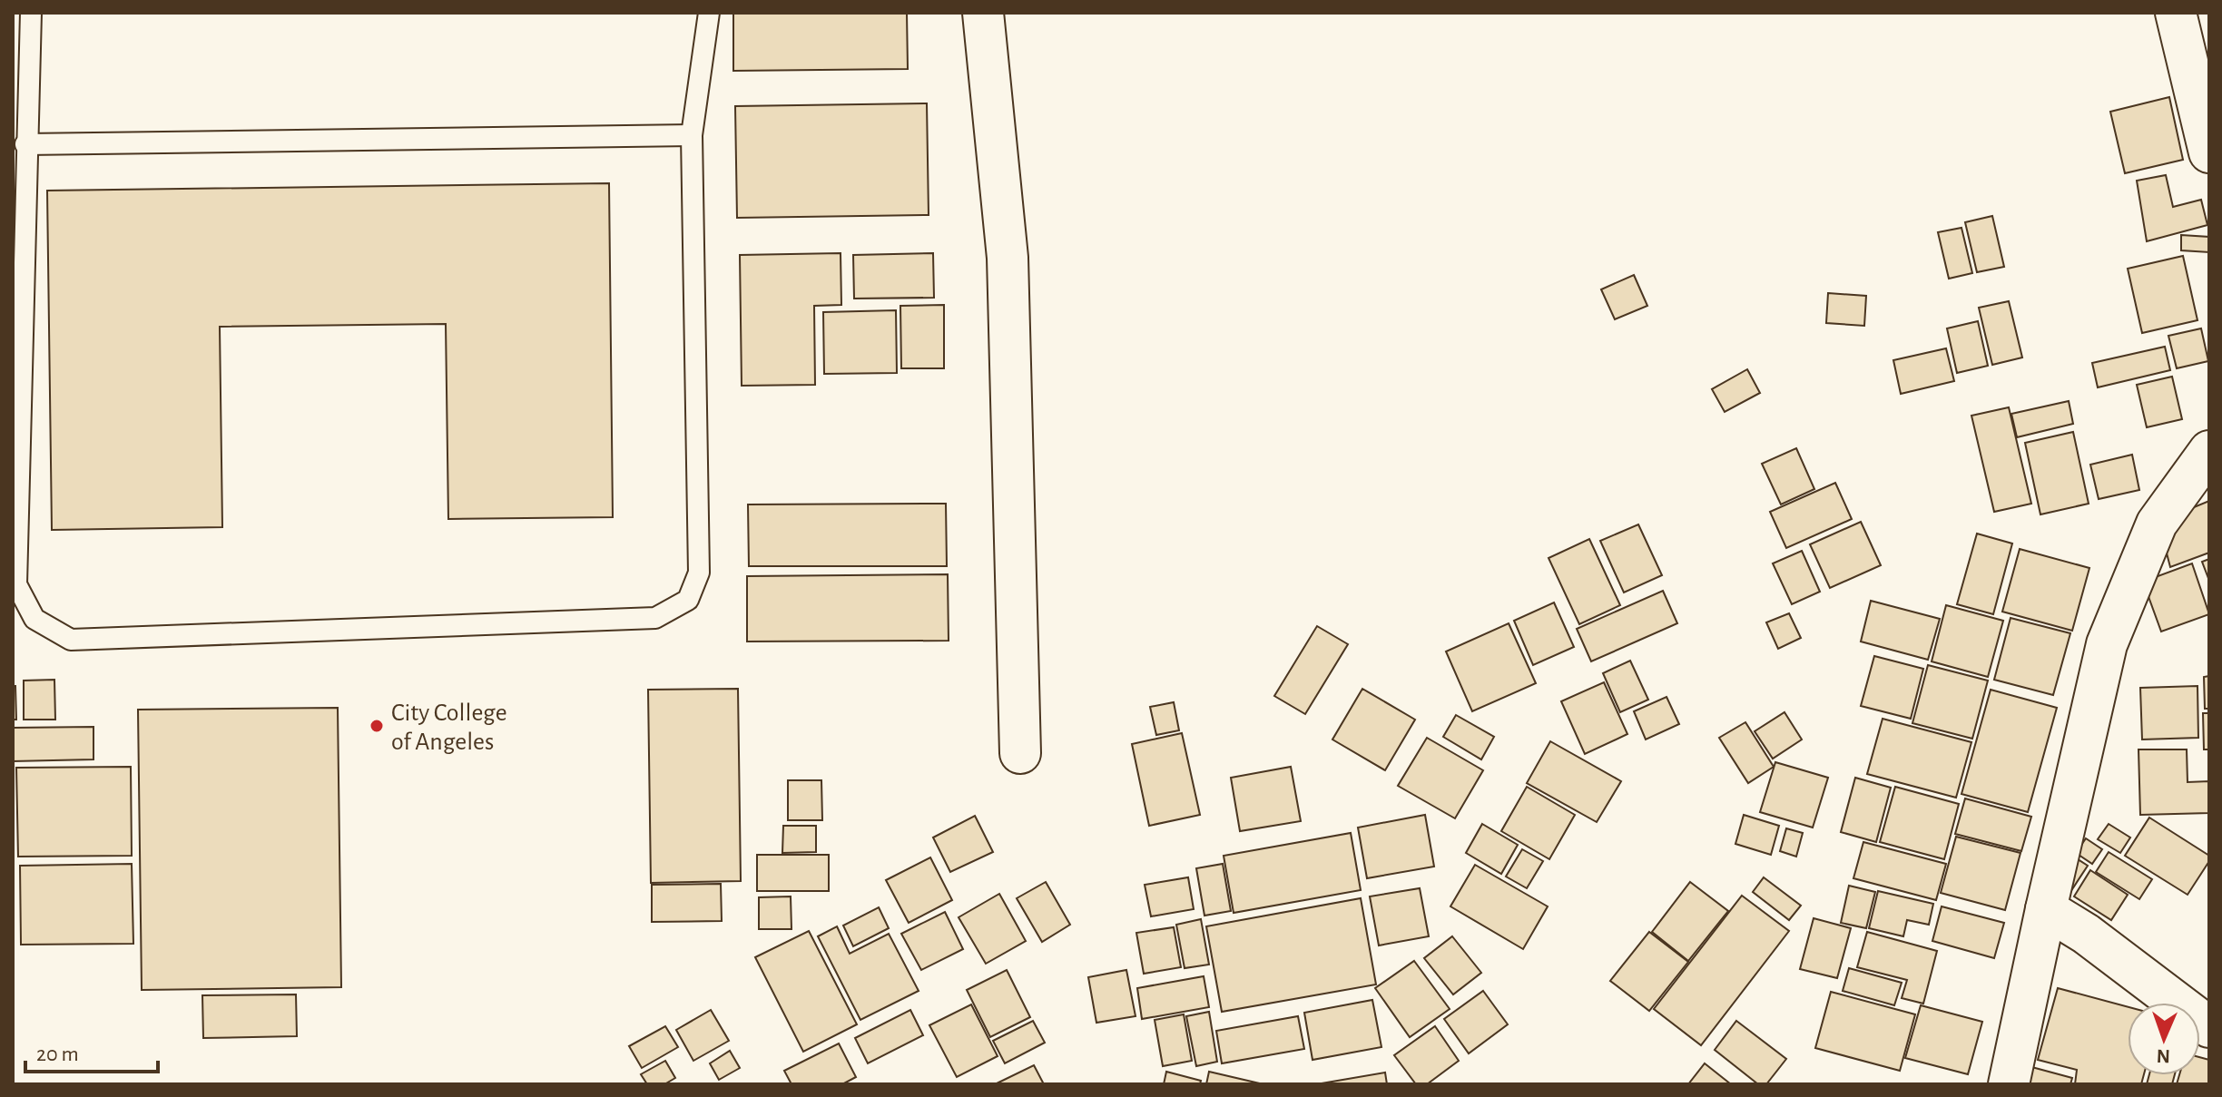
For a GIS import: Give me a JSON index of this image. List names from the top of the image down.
{
  "places": ["City College of Angeles"],
  "scale_bar": "20 m",
  "north": "bottom"
}
